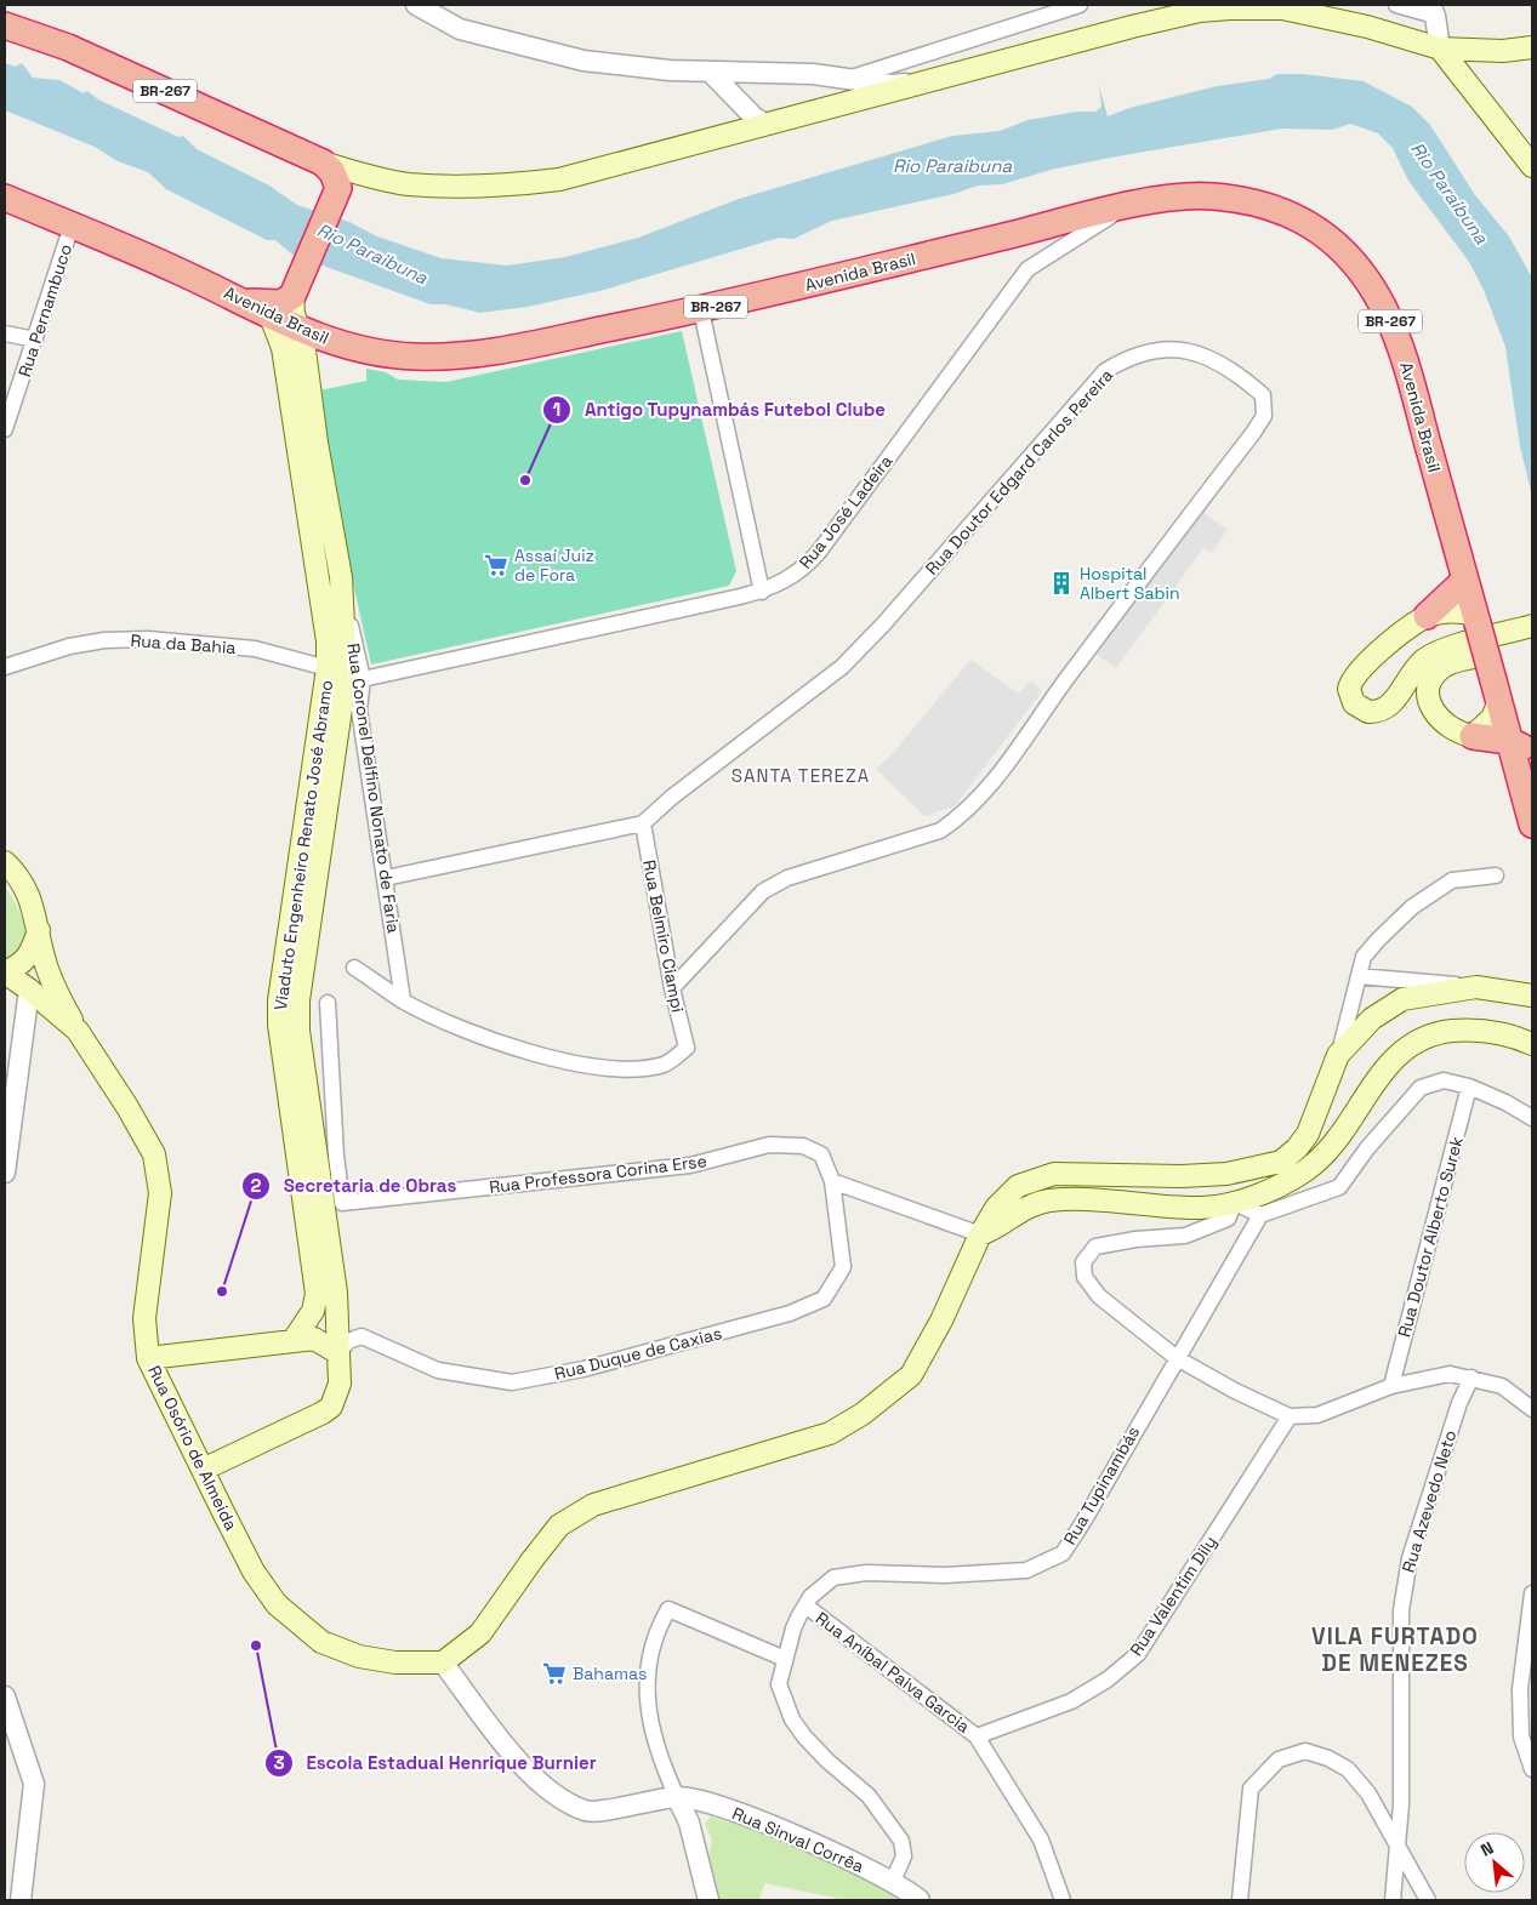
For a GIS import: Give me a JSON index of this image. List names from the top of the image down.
{
  "streets": {
    "highway": ["BR-267", "Avenida Brasil"],
    "main road": ["Rua Coronel Delfino Nonato de Faria", "Viaduto Engenheiro Renato José Abramo", "Rua Osório de Almeida"],
    "street": [
      "Rua Pernambuco",
      "Rua Doutor Edgard Carlos Pereira",
      "Rua José Ladeira",
      "Rua da Bahia",
      "Rua Belmiro Ciampi",
      "Rua Professora Corina Erse",
      "Rua Doutor Alberto Surek",
      "Rua Duque de Caxias",
      "Rua Tupinambás",
      "Rua Azevedo Neto",
      "Rua Valentim Dily",
      "Rua Aníbal Paiva Garcia",
      "Rua Sinval Corrêa"
    ]
  },
  "crossings": [
    ["BR-267", "Avenida Brasil"],
    ["BR-267", "Rua Coronel Delfino Nonato de Faria"],
    ["Avenida Brasil", "Rua Pernambuco"],
    ["Avenida Brasil", "Rua José Ladeira"],
    ["Avenida Brasil", "Rua Coronel Delfino Nonato de Faria"],
    ["Rua Doutor Edgard Carlos Pereira", "Rua Coronel Delfino Nonato de Faria"],
    ["Rua Doutor Edgard Carlos Pereira", "Rua Belmiro Ciampi"],
    ["Rua José Ladeira", "Rua da Bahia"],
    ["Rua José Ladeira", "Rua Coronel Delfino Nonato de Faria"],
    ["Rua José Ladeira", "Viaduto Engenheiro Renato José Abramo"],
    ["Rua da Bahia", "Rua Coronel Delfino Nonato de Faria"],
    ["Rua da Bahia", "Viaduto Engenheiro Renato José Abramo"],
    ["Rua Coronel Delfino Nonato de Faria", "Viaduto Engenheiro Renato José Abramo"],
    ["Rua Coronel Delfino Nonato de Faria", "Rua Belmiro Ciampi"],
    ["Rua Professora Corina Erse", "Rua Duque de Caxias"],
    ["Rua Osório de Almeida", "Rua Sinval Corrêa"],
    ["Rua Tupinambás", "Rua Aníbal Paiva Garcia"],
    ["Rua Valentim Dily", "Rua Aníbal Paiva Garcia"]
  ],
  "districts": ["SANTA TEREZA", "VILA FURTADO DE MENEZES"],
  "water": ["Rio Paraibuna"],
  "places": {
    "other": ["Antigo Tupynambás Futebol Clube", "Secretaria de Obras", "Escola Estadual Henrique Burnier"],
    "supermarket": ["Assaí Juiz de Fora", "Bahamas"],
    "building": ["Hospital Albert Sabin"]
  },
  "north": "top left"
}
